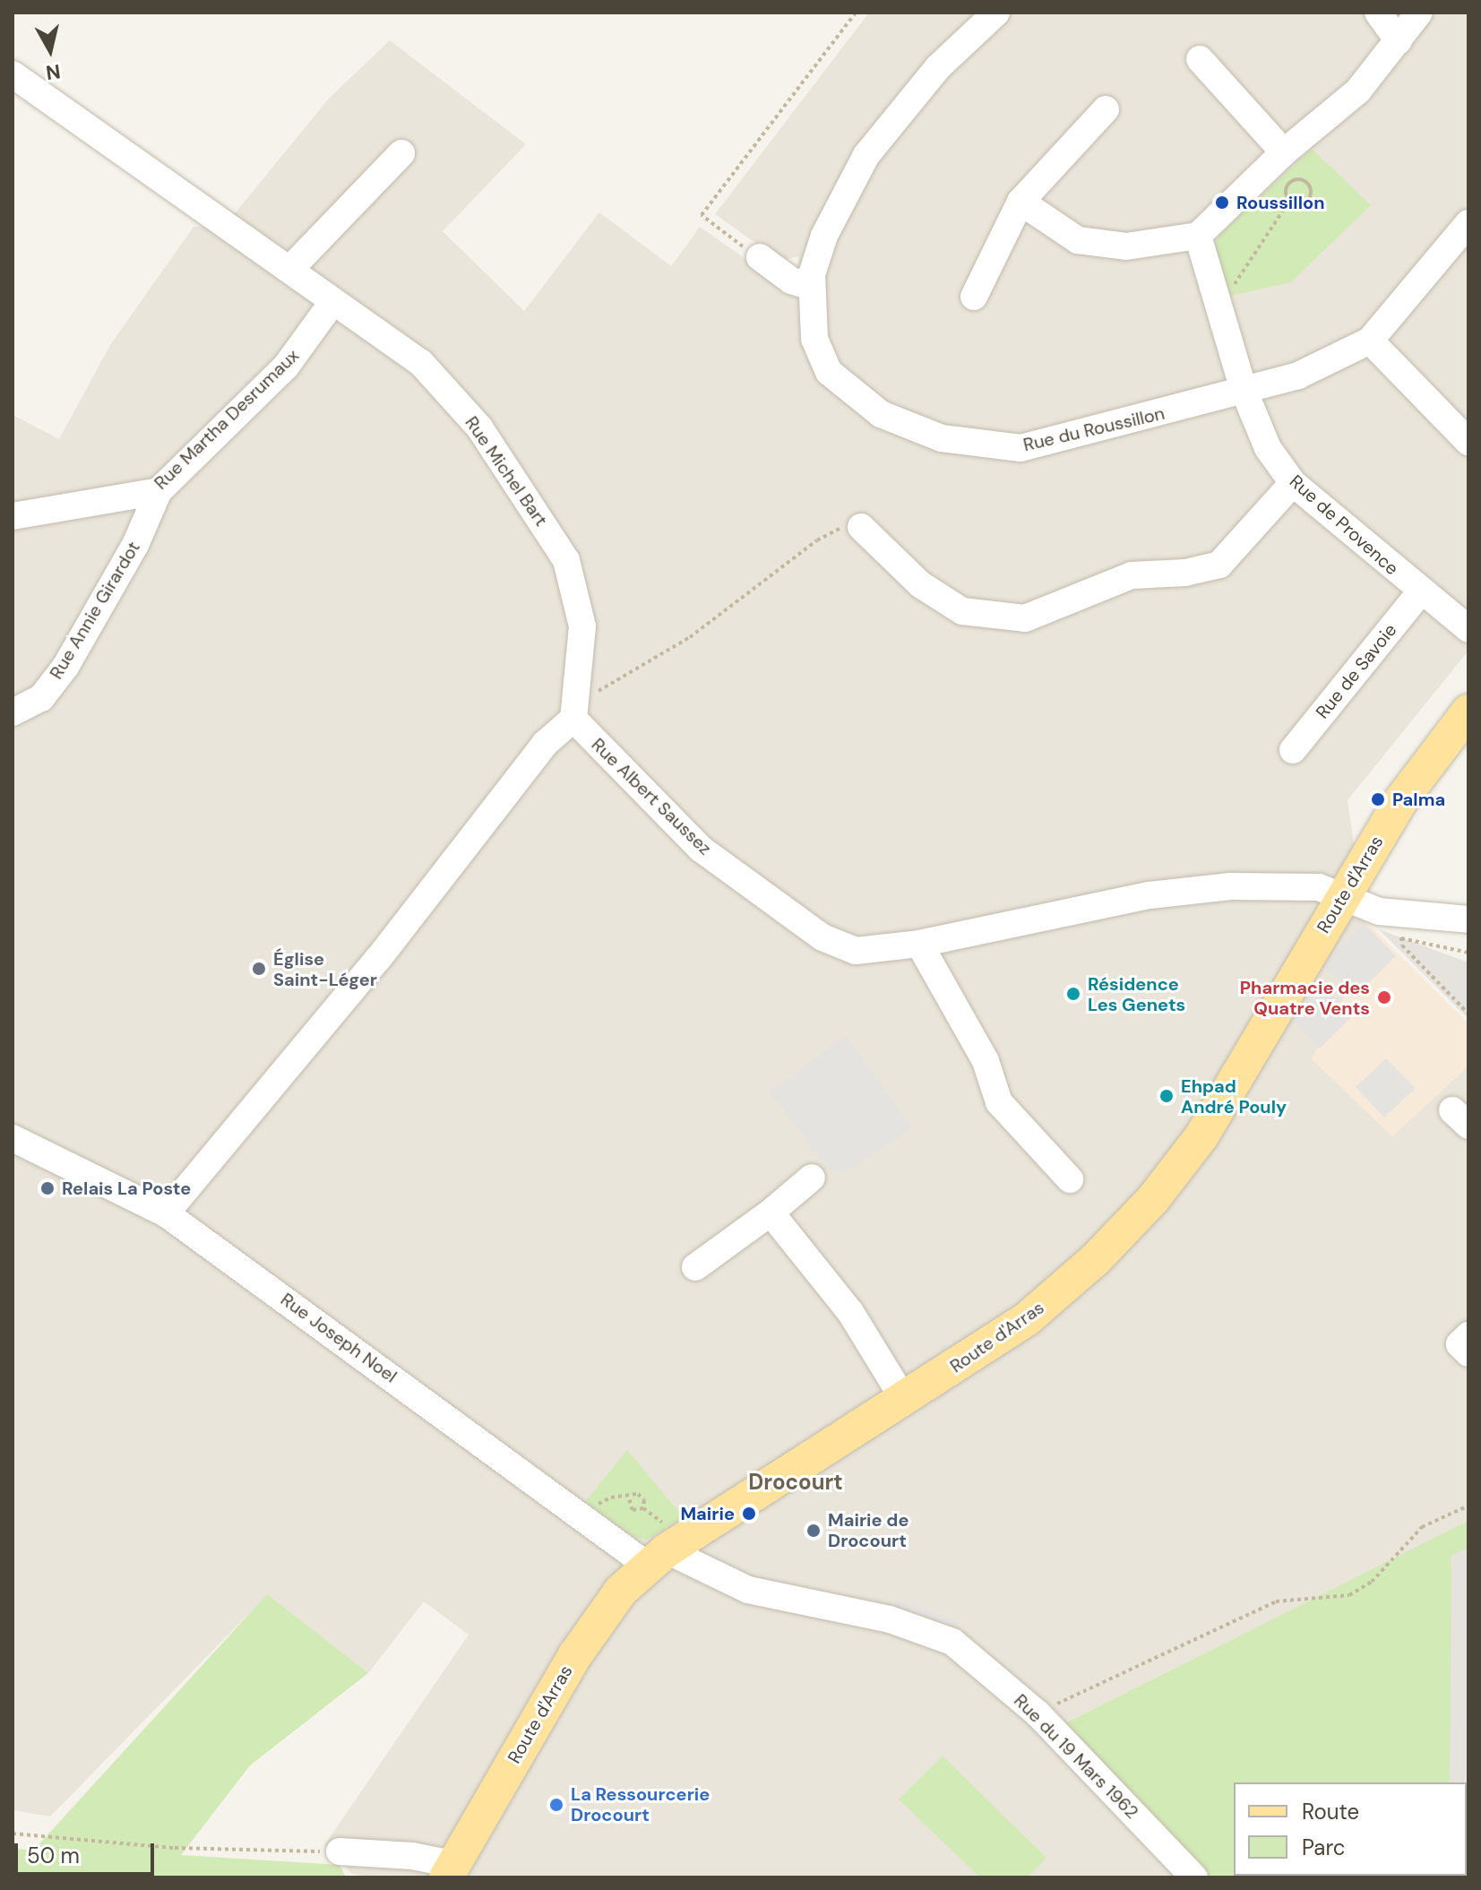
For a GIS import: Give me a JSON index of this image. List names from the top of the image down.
{
  "streets": {
    "main road": ["Route d'Arras"],
    "street": [
      "Rue Martha Desrumaux",
      "Rue du Roussillon",
      "Rue Michel Bart",
      "Rue de Provence",
      "Rue Annie Girardot",
      "Rue de Savoie",
      "Rue Albert Saussez",
      "Rue Joseph Noel",
      "Rue du 19 Mars 1962"
    ]
  },
  "crossings": [
    ["Rue Martha Desrumaux", "Rue Michel Bart"],
    ["Rue Martha Desrumaux", "Rue Annie Girardot"],
    ["Rue du Roussillon", "Rue de Provence"],
    ["Rue Michel Bart", "Rue Albert Saussez"],
    ["Rue de Provence", "Rue de Savoie"],
    ["Rue Albert Saussez", "Route d'Arras"],
    ["Route d'Arras", "Rue Joseph Noel"],
    ["Route d'Arras", "Rue du 19 Mars 1962"],
    ["Rue Joseph Noel", "Rue du 19 Mars 1962"]
  ],
  "districts": ["Drocourt"],
  "places": [
    "Roussillon",
    "Palma",
    "Église Saint-Léger",
    "Résidence Les Genets",
    "Pharmacie des Quatre Vents",
    "Ehpad André Pouly",
    "Relais La Poste",
    "Mairie",
    "Mairie de Drocourt",
    "La Ressourcerie Drocourt"
  ],
  "legend": ["Route", "Parc"],
  "scale_bar": "50 m",
  "north": "bottom"
}
